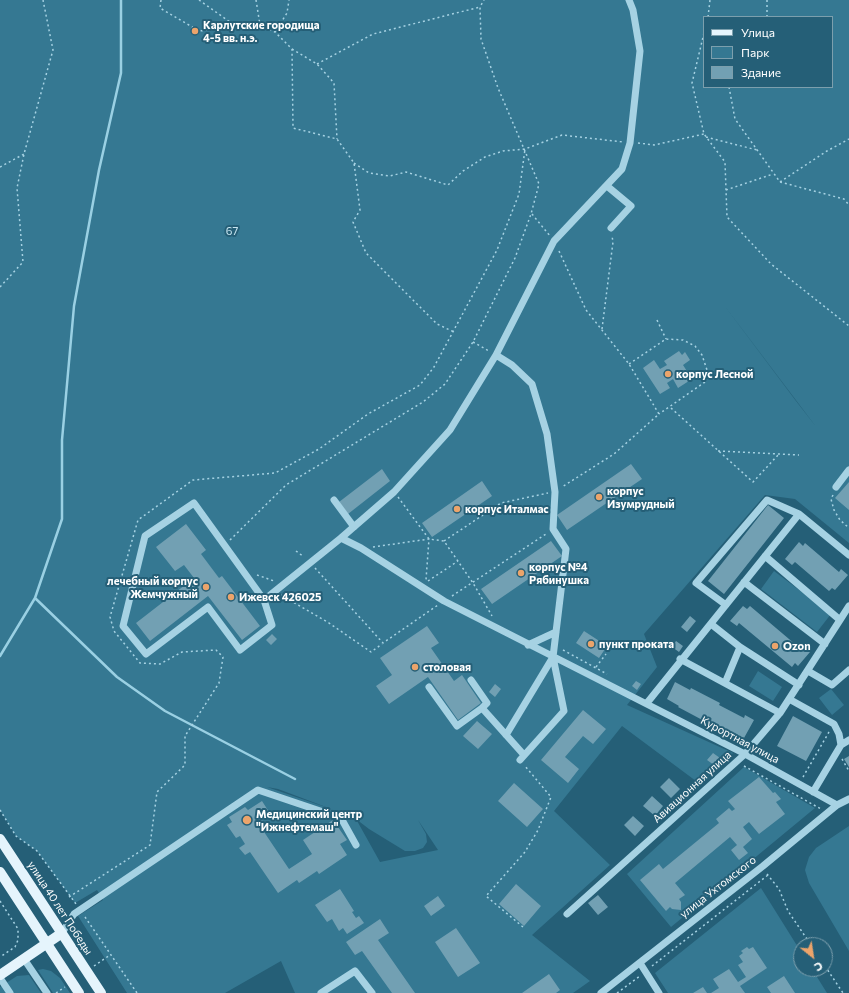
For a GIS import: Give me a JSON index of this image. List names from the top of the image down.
{
  "streets": {
    "main road": ["улица 40 лет Победы"],
    "street": ["Курортная улица", "Авиационная улица", "улица Ухтомского"]
  },
  "crossings": [
    ["Курортная улица", "Авиационная улица"],
    ["Курортная улица", "улица Ухтомского"]
  ],
  "parks": ["67"],
  "places": [
    "Карлутские городища 4-5 вв. н.э.",
    "корпус Лесной",
    "корпус Изумрудный",
    "корпус Италмас",
    "корпус №4 Рябинушка",
    "лечебный корпус Жемчужный",
    "Ижевск 426025",
    "пункт проката",
    "Ozon",
    "столовая",
    "Медицинский центр \"Ижнефтемаш\""
  ],
  "legend": ["Улица", "Парк", "Здание"],
  "north": "bottom right"
}
